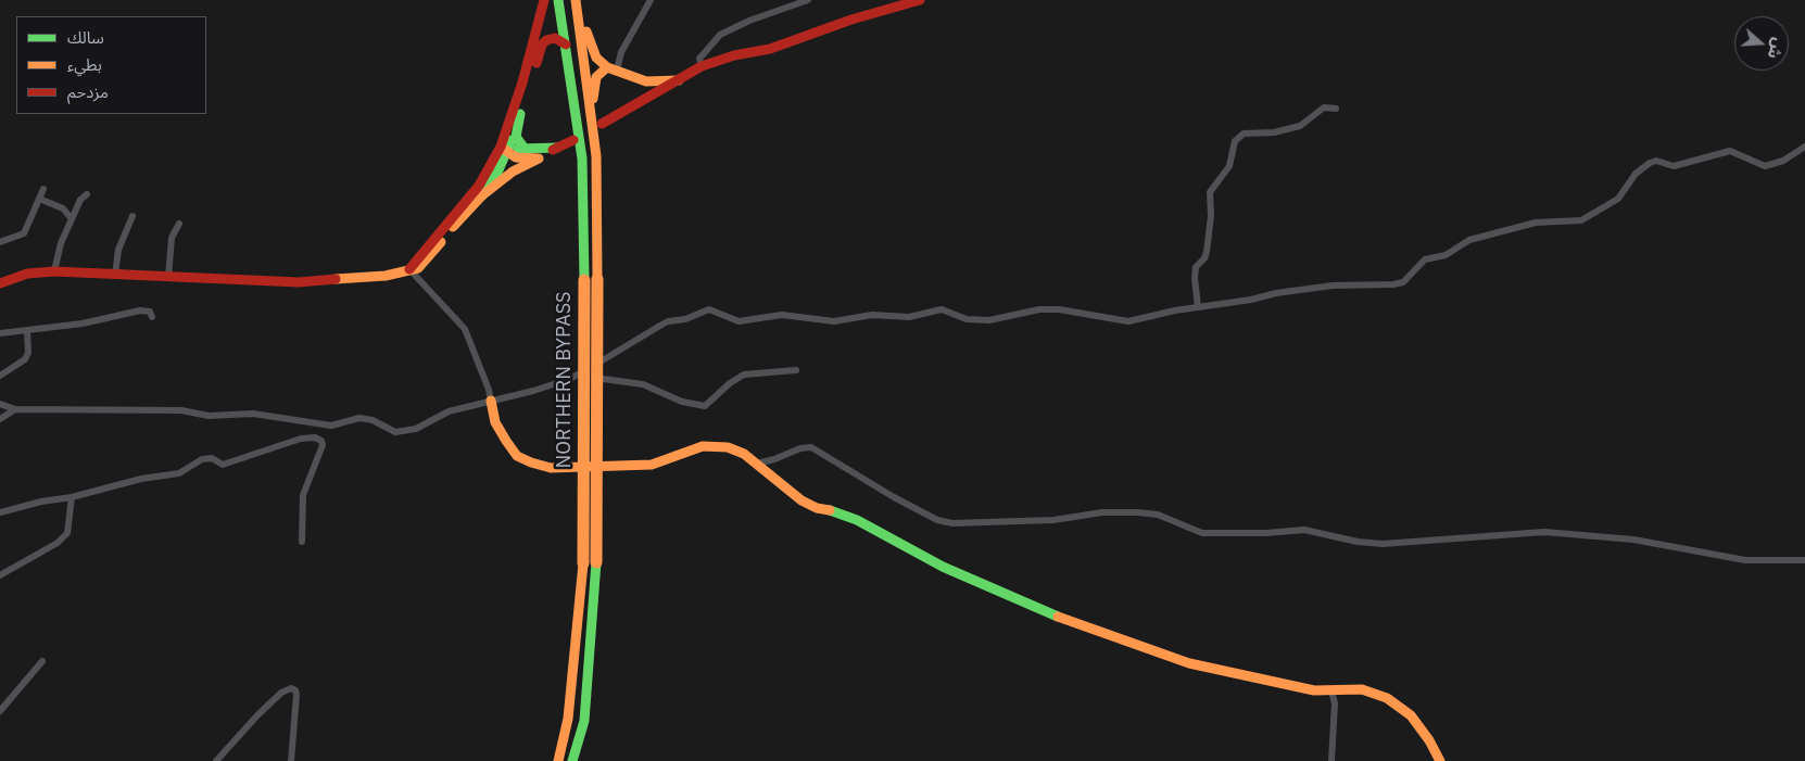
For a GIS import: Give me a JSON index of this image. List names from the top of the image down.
{
  "streets": {
    "main road": ["NORTHERN BYPASS"]
  },
  "legend": ["سالك", "بطيء", "مزدحم"],
  "north": "right"
}
